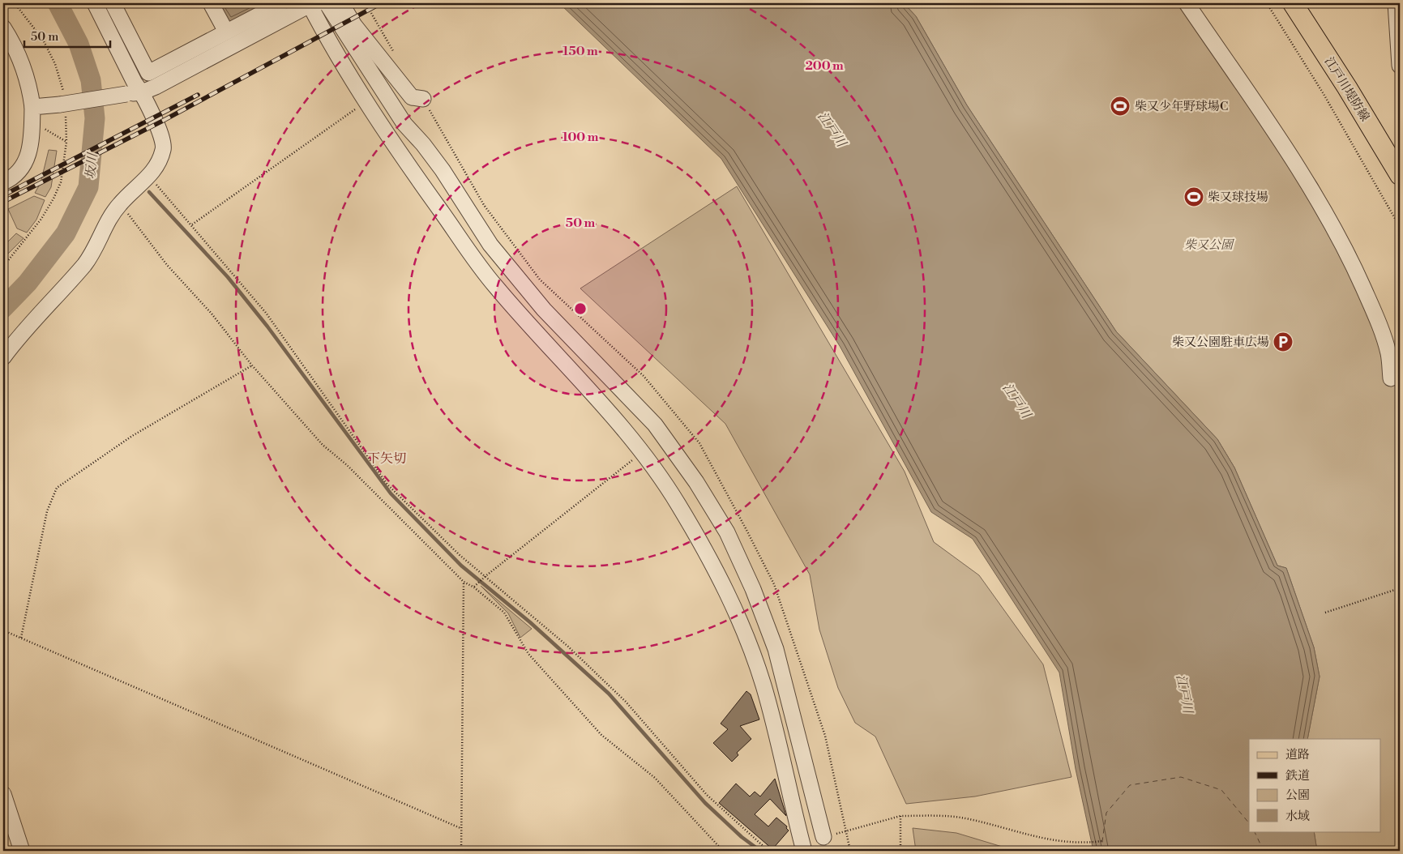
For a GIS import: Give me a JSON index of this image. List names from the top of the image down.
{
  "streets": {
    "main road": ["江戸川堤防線"]
  },
  "districts": ["下矢切"],
  "water": ["江戸川", "坂川"],
  "parks": ["柴又公園"],
  "places": {
    "sports": ["柴又少年野球場C", "柴又球技場"],
    "parking": ["柴又公園駐車広場"]
  },
  "legend": [
    "道路",
    "鉄道",
    "公園",
    "水域"
  ],
  "scale_bar": "50 m",
  "rings": [
    "150 m",
    "200 m",
    "100 m",
    "50 m"
  ]
}
